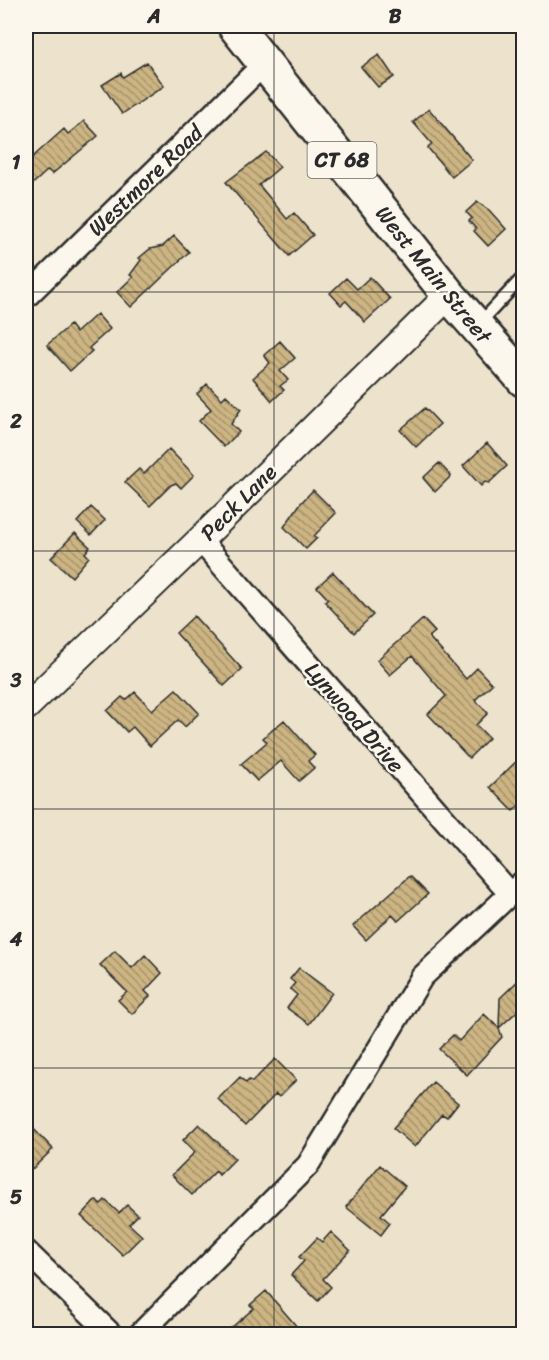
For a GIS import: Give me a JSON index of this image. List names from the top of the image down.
{
  "streets": {
    "main road": ["CT 68", "West Main Street"],
    "street": ["Westmore Road", "Peck Lane", "Lynwood Drive"]
  },
  "crossings": [
    ["Westmore Road", "West Main Street"],
    ["West Main Street", "Peck Lane"],
    ["Peck Lane", "Lynwood Drive"]
  ],
  "grid": {
    "columns": ["A", "B"],
    "rows": [
      "1",
      "2",
      "3",
      "4",
      "5"
    ]
  }
}
